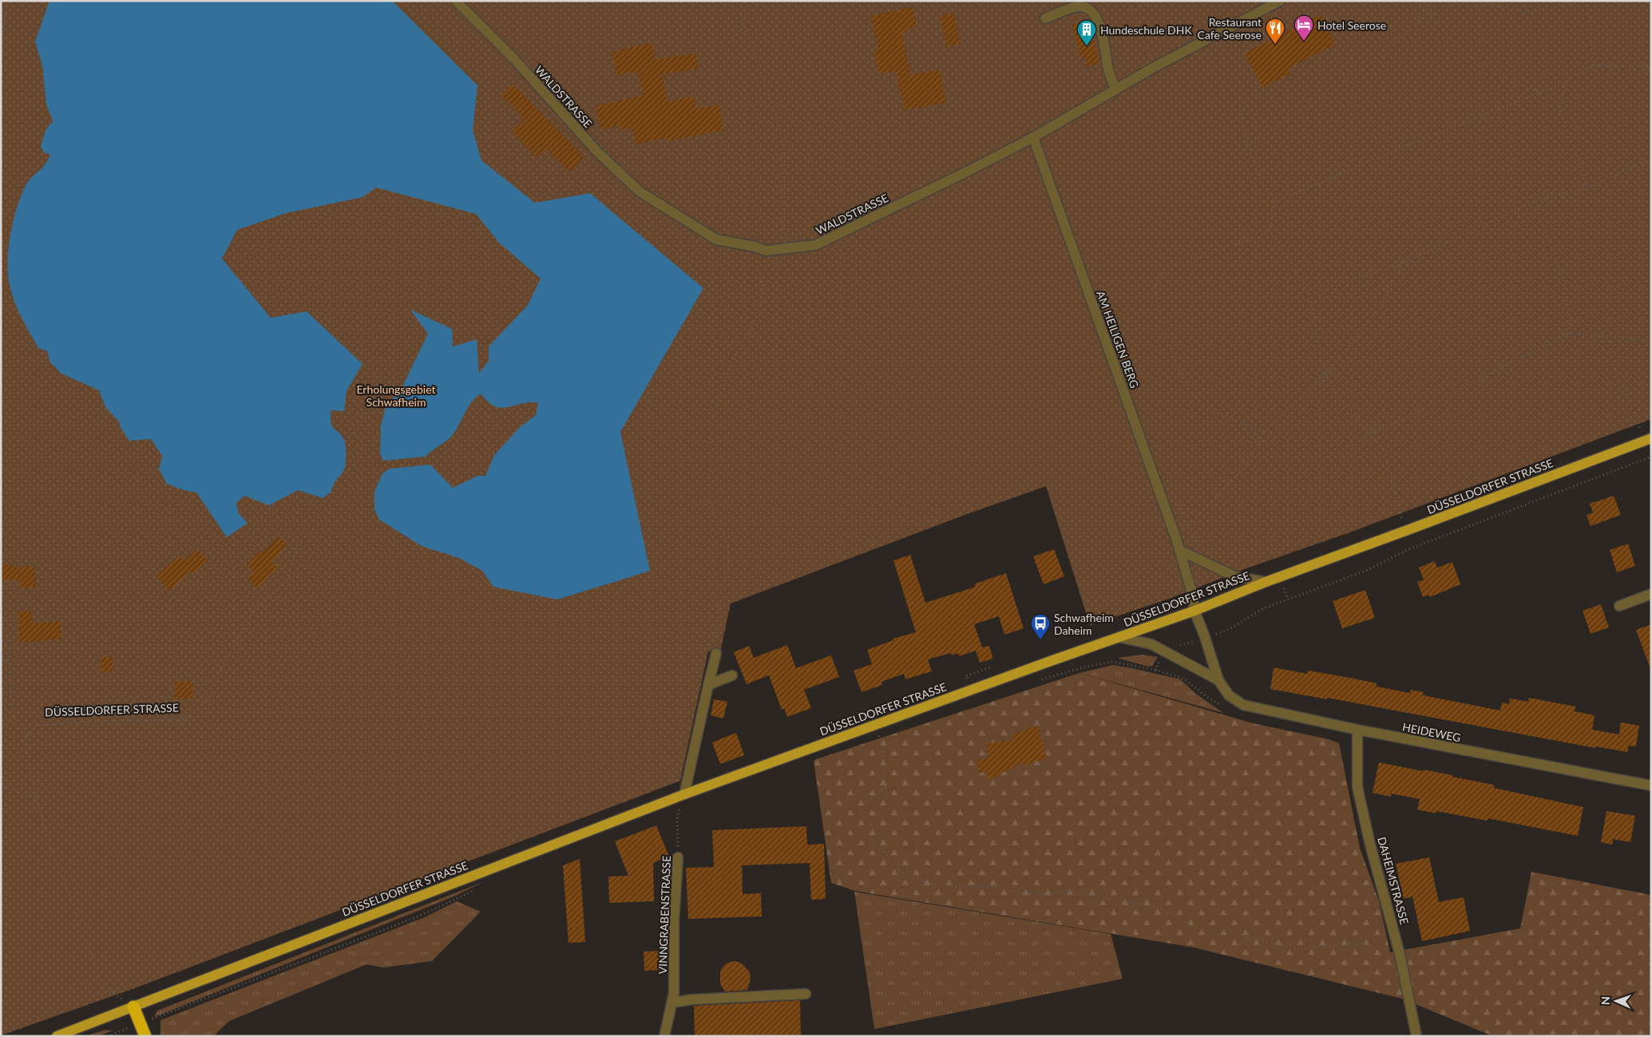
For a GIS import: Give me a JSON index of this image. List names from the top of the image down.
{
  "streets": {
    "main road": ["DÜSSELDORFER STRASSE"],
    "street": [
      "WALDSTRASSE",
      "AM HEILIGEN BERG",
      "HEIDEWEG",
      "DAHEIMSTRASSE",
      "VINNGRABENSTRASSE"
    ]
  },
  "crossings": [
    ["WALDSTRASSE", "AM HEILIGEN BERG"],
    ["AM HEILIGEN BERG", "DÜSSELDORFER STRASSE"],
    ["AM HEILIGEN BERG", "HEIDEWEG"],
    ["DÜSSELDORFER STRASSE", "HEIDEWEG"],
    ["DÜSSELDORFER STRASSE", "VINNGRABENSTRASSE"],
    ["HEIDEWEG", "DAHEIMSTRASSE"]
  ],
  "parks": ["Erholungsgebiet Schwafheim"],
  "places": {
    "hotel": ["Hotel Seerose"],
    "restaurant": ["Restaurant Cafe Seerose"],
    "building": ["Hundeschule DHK"],
    "bus stop": ["Schwafheim Daheim"]
  },
  "north": "left"
}
